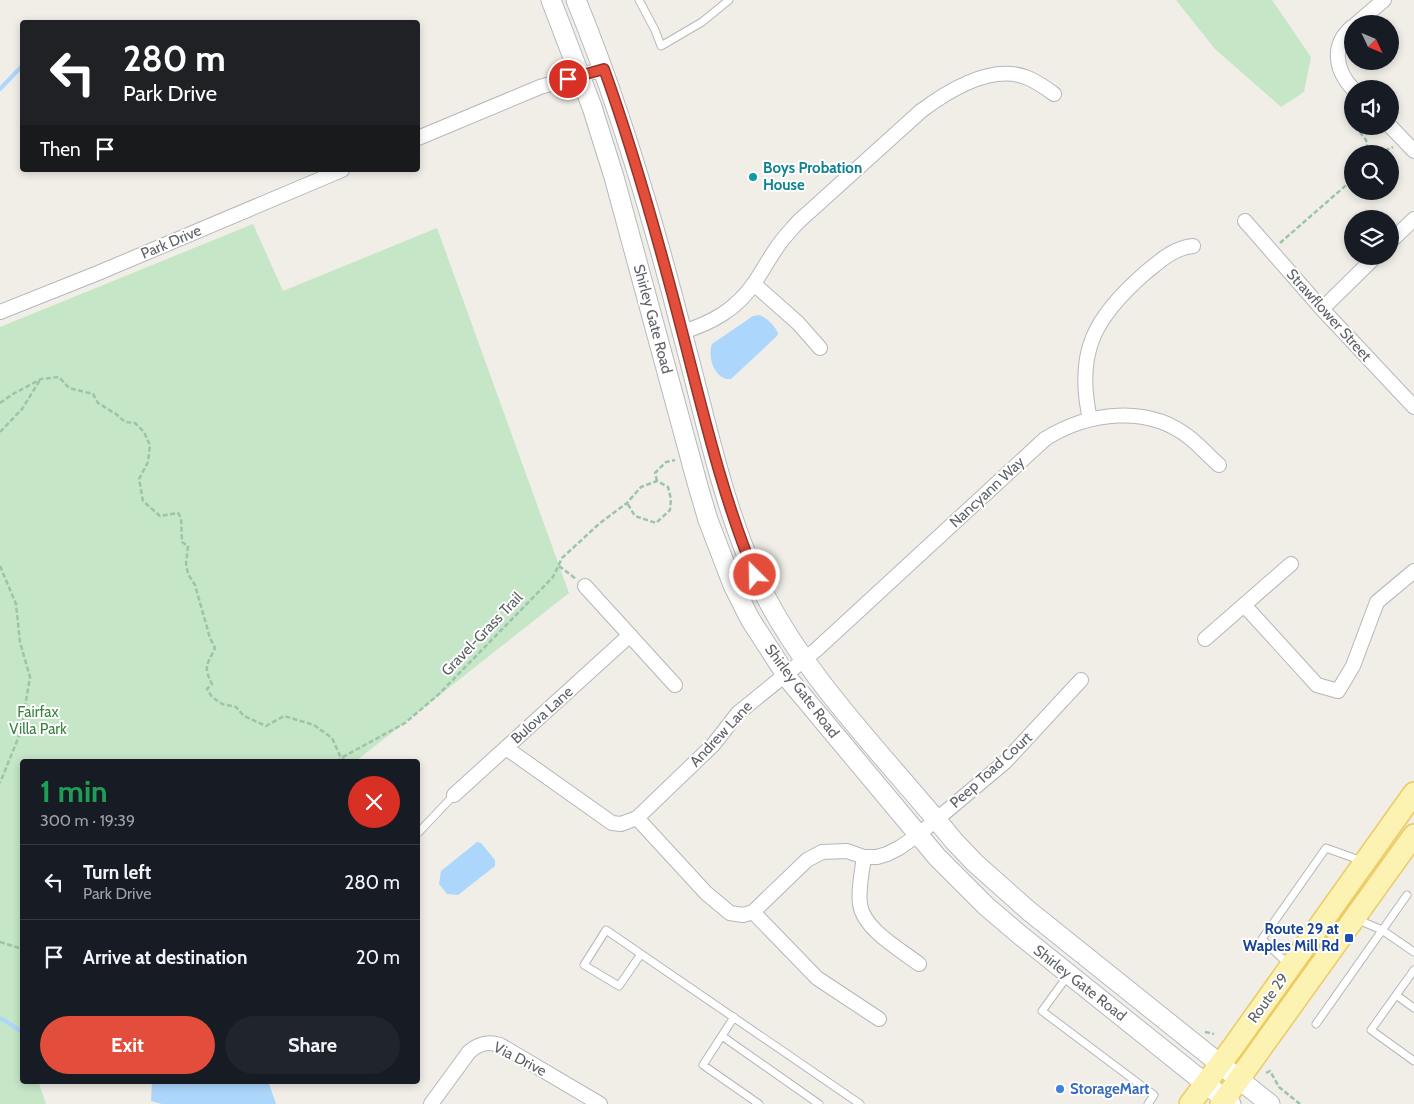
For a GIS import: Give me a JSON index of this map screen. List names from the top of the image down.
{
  "streets": {
    "main road": ["Shirley Gate Road", "Route 29"],
    "street": [
      "Park Drive",
      "Strawflower Street",
      "Nancyann Way",
      "Bulova Lane",
      "Andrew Lane",
      "Peep Toad Court",
      "Via Drive"
    ],
    "path": ["Gravel-Grass Trail"]
  },
  "crossings": [
    ["Shirley Gate Road", "Nancyann Way"],
    ["Shirley Gate Road", "Andrew Lane"],
    ["Shirley Gate Road", "Peep Toad Court"],
    ["Shirley Gate Road", "Route 29"],
    ["Nancyann Way", "Andrew Lane"]
  ],
  "parks": ["Fairfax Villa Park"],
  "places": {
    "other": ["Boys Probation House", "StorageMart"],
    "transit": ["Route 29 at Waples Mill Rd"]
  },
  "north": "bottom right",
  "page": {
    "turn": ["280 m", "Park Drive"],
    "then": "Then",
    "heading": ["1 min", "300 m · 19:39"],
    "list": [
      {
        "name": "Turn left",
        "note": "Park Drive",
        "value": "280 m"
      },
      {
        "name": "Arrive at destination",
        "value": "20 m"
      }
    ],
    "buttons": ["Exit", "Share"]
  }
}
